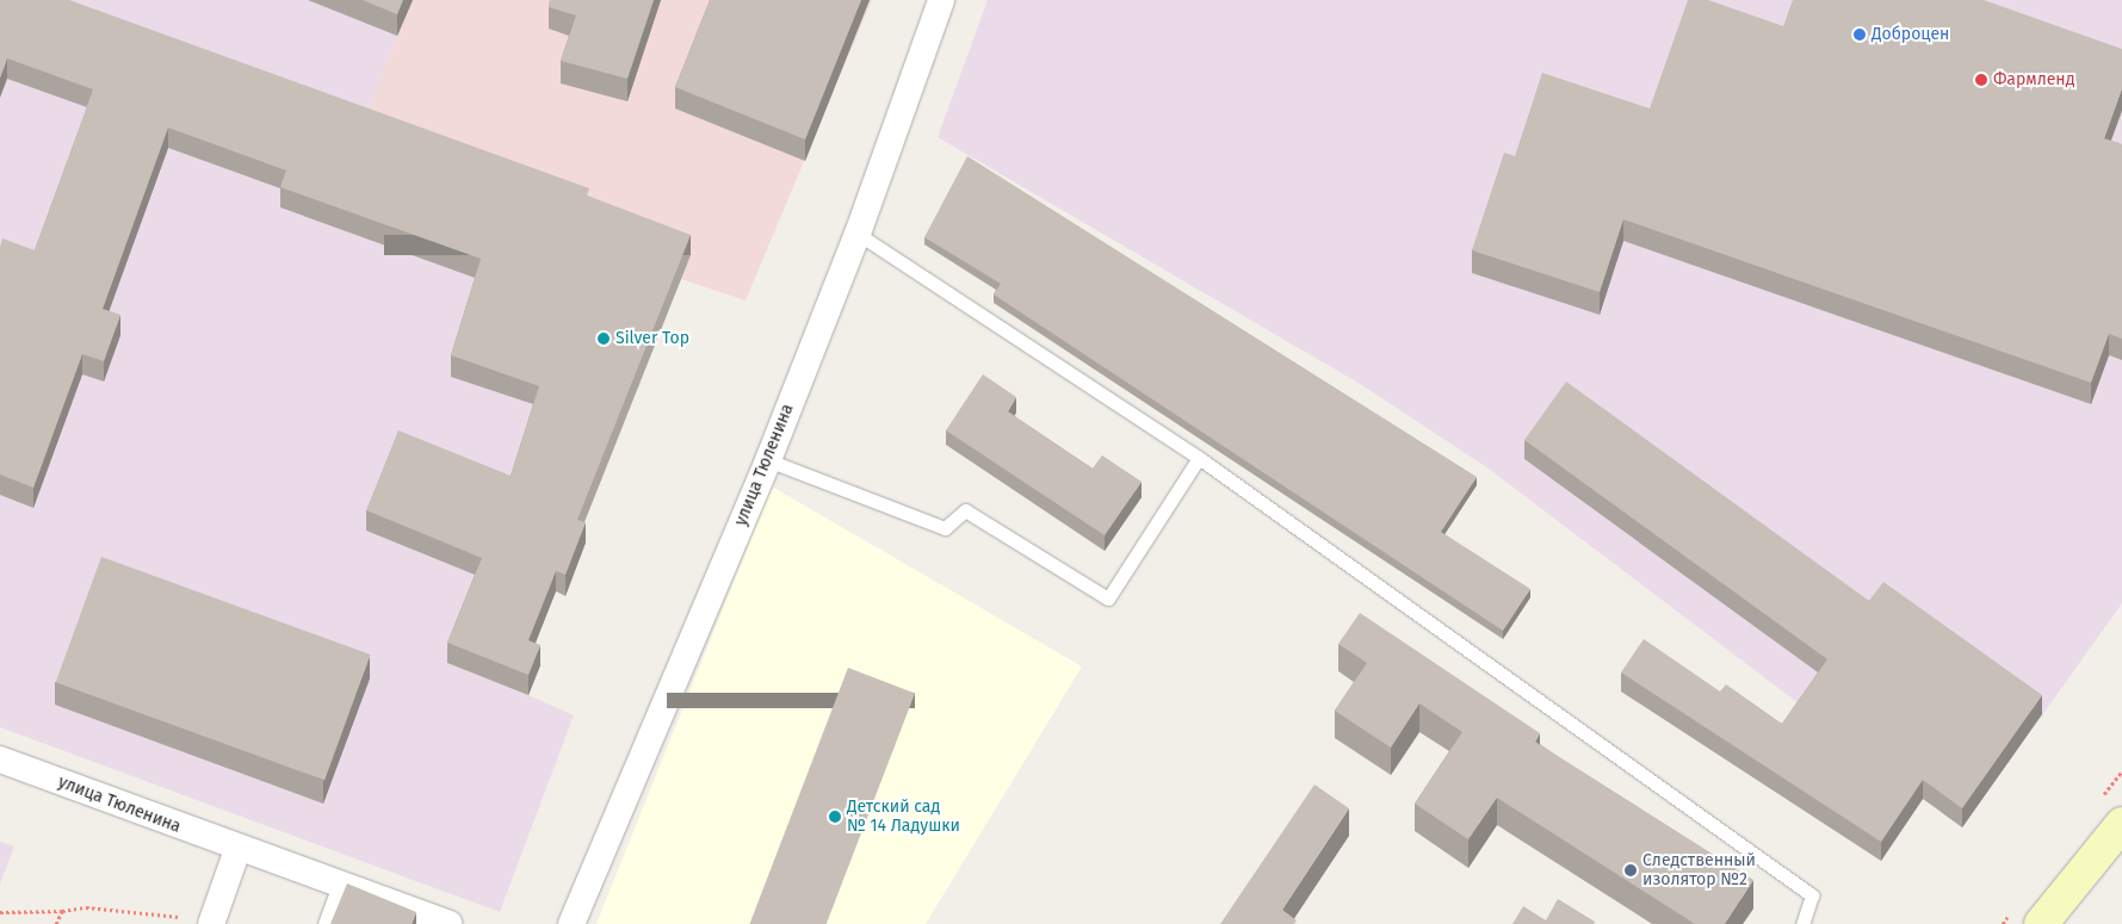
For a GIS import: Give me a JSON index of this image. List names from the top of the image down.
{
  "streets": {
    "street": ["улица Тюленина"]
  },
  "places": [
    "Доброцен",
    "Фармленд",
    "Silver Top",
    "Детский сад № 14 Ладушки",
    "Следственный изолятор №2"
  ]
}
